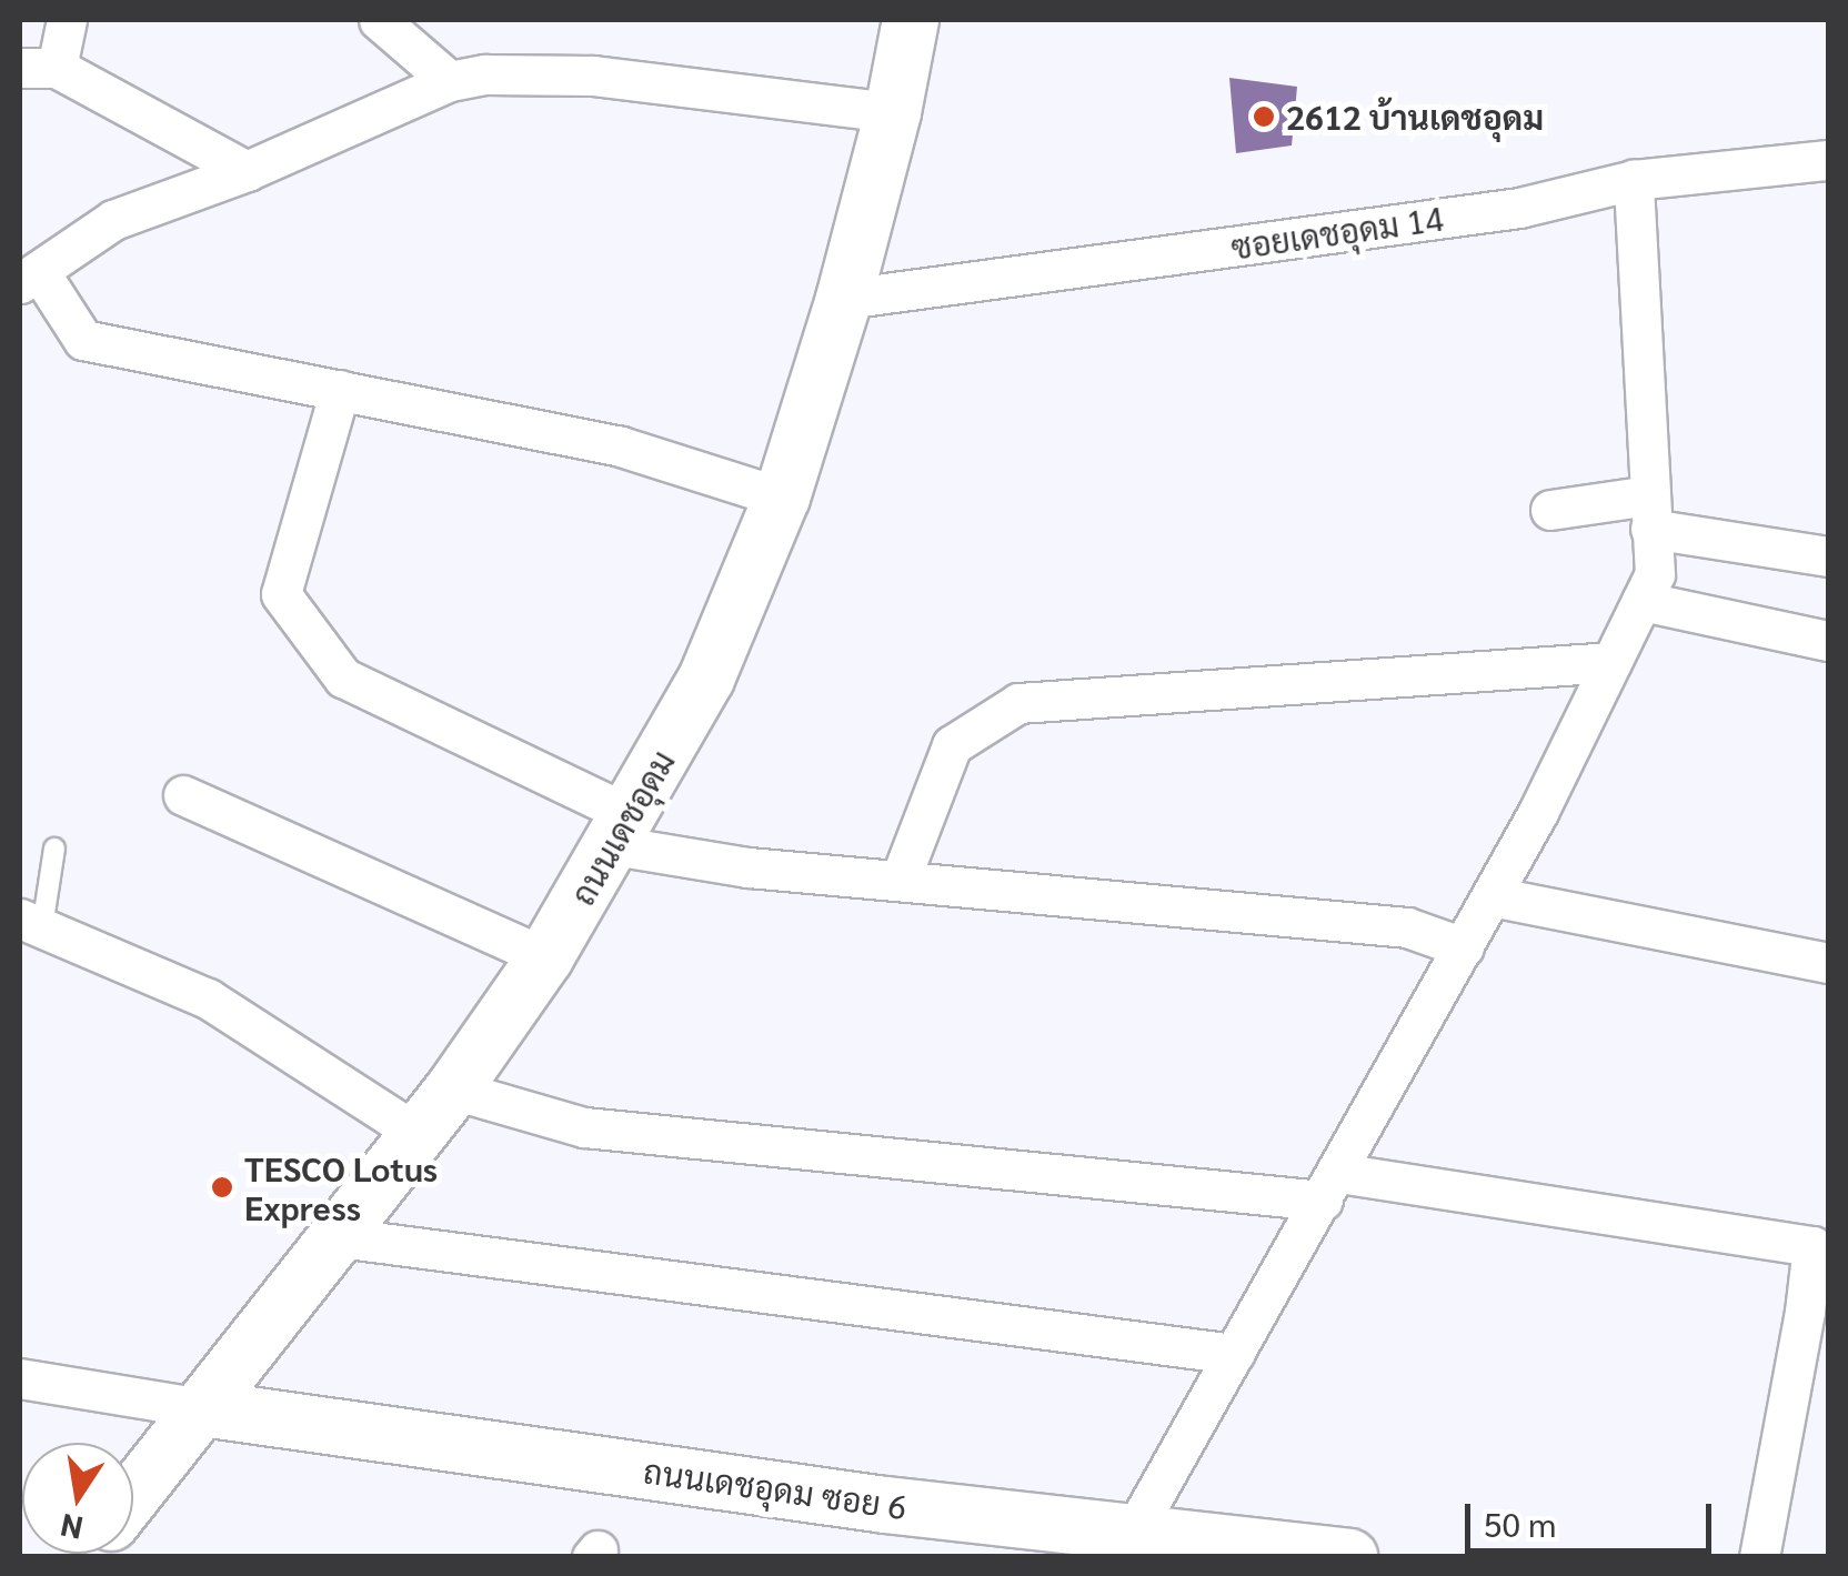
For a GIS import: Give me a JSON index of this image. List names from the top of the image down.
{
  "streets": {
    "main road": ["ถนนเดชอุดม", "ถนนเดชอุดม ซอย 6"],
    "street": ["ซอยเดชอุดม 14"]
  },
  "crossings": [
    ["ซอยเดชอุดม 14", "ถนนเดชอุดม"],
    ["ถนนเดชอุดม", "ถนนเดชอุดม ซอย 6"]
  ],
  "places": ["2612 บ้านเดชอุดม", "TESCO Lotus Express"],
  "scale_bar": "50 m",
  "north": "bottom"
}
